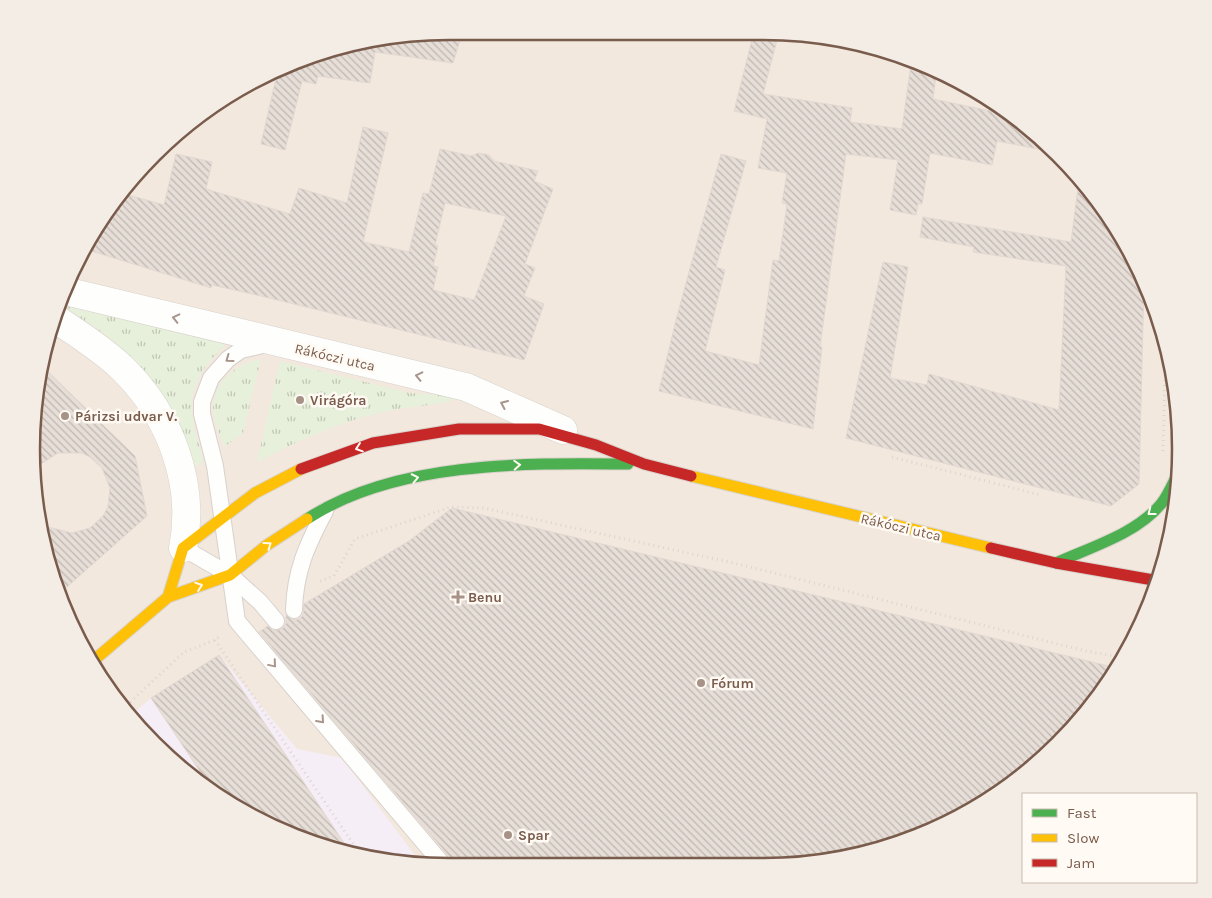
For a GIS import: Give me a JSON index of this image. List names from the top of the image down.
{
  "streets": {
    "street": ["Rákóczi utca"]
  },
  "places": {
    "other": [
      "Virágóra",
      "Párizsi udvar V.",
      "Fórum",
      "Spar"
    ],
    "health": ["Benu"]
  },
  "legend": ["Fast", "Slow", "Jam"]
}
